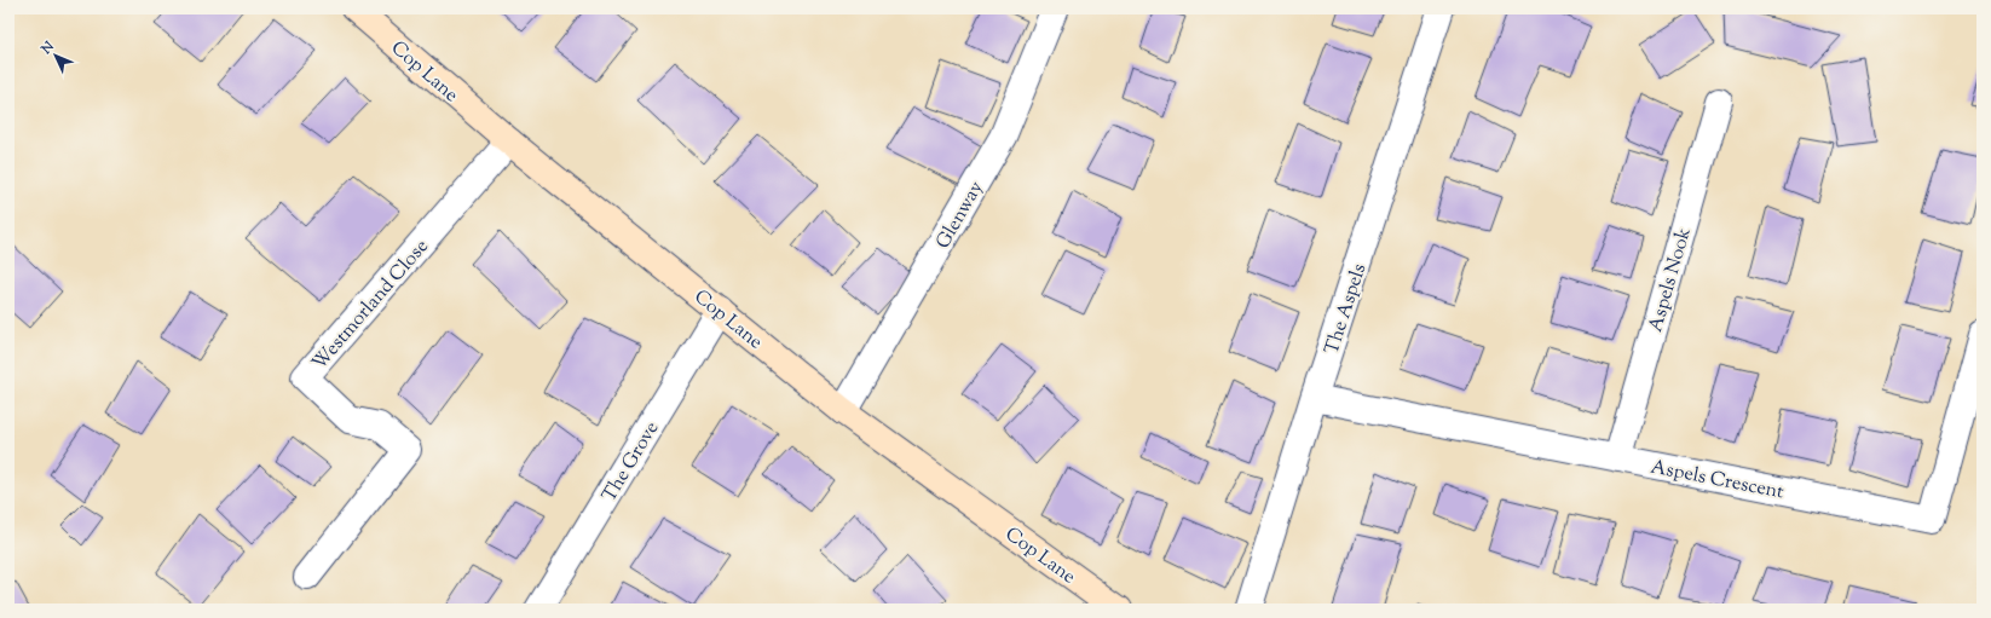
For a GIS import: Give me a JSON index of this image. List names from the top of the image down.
{
  "streets": {
    "street": [
      "Cop Lane",
      "Glenway",
      "Aspels Nook",
      "Westmorland Close",
      "The Aspels",
      "The Grove",
      "Aspels Crescent"
    ]
  },
  "crossings": [
    ["Cop Lane", "Glenway"],
    ["Cop Lane", "Westmorland Close"],
    ["Cop Lane", "The Grove"],
    ["Aspels Nook", "Aspels Crescent"],
    ["The Aspels", "Aspels Crescent"]
  ],
  "north": "top left"
}
